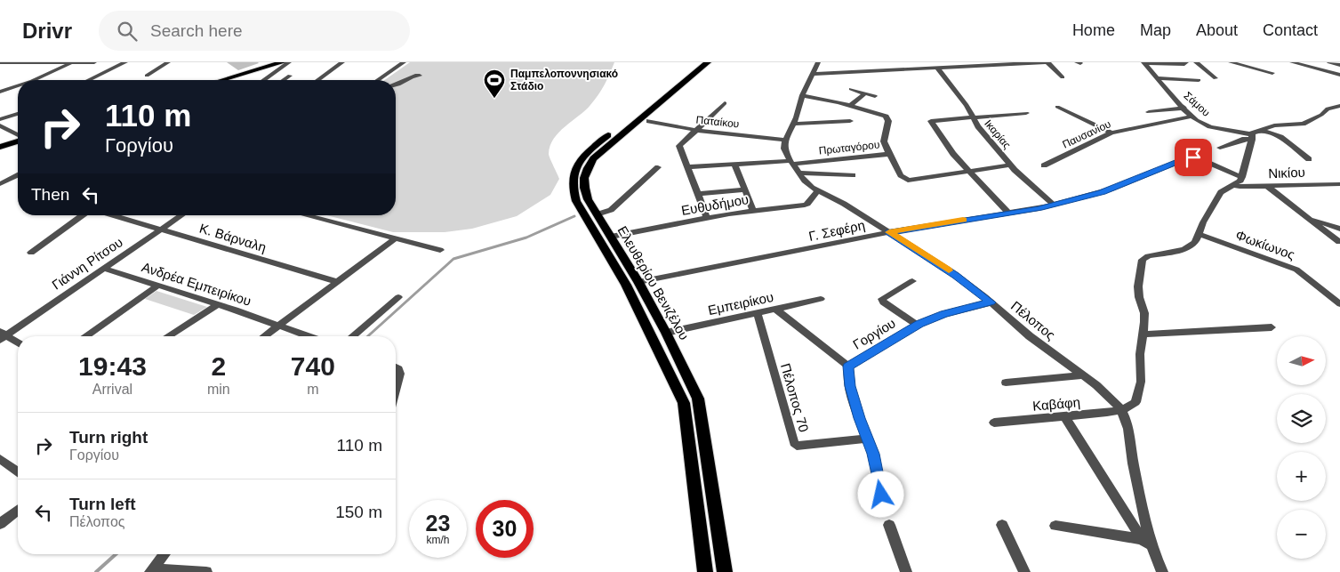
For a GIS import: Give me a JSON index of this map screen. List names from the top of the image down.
{
  "streets": {
    "main road": ["Ελευθερίου Βενιζέλου"],
    "street": [
      "Σάμου",
      "Παταίκου",
      "Ικαρίας",
      "Παυσανίου",
      "Πρωταγόρου",
      "Νικίου",
      "Ευθυδήμου",
      "Γ. Σεφέρη",
      "Κ. Βάρναλη",
      "Φωκίωνος",
      "Γιάννη Ρίτσου",
      "Ανδρέα Εμπειρίκου",
      "Εμπειρίκου",
      "Πέλοπος",
      "Γοργίου",
      "Πέλοπος 70",
      "Καβάφη"
    ]
  },
  "crossings": [
    ["Σάμου", "Παυσανίου"],
    ["Παταίκου", "Πέλοπος"],
    ["Ικαρίας", "Γ. Σεφέρη"],
    ["Πρωταγόρου", "Πέλοπος"],
    ["Ευθυδήμου", "Ελευθερίου Βενιζέλου"],
    ["Ευθυδήμου", "Πέλοπος"],
    ["Γ. Σεφέρη", "Ελευθερίου Βενιζέλου"],
    ["Γ. Σεφέρη", "Πέλοπος"],
    ["Κ. Βάρναλη", "Γιάννη Ρίτσου"],
    ["Γιάννη Ρίτσου", "Ανδρέα Εμπειρίκου"],
    ["Ελευθερίου Βενιζέλου", "Εμπειρίκου"],
    ["Εμπειρίκου", "Πέλοπος 70"],
    ["Πέλοπος", "Γοργίου"],
    ["Πέλοπος", "Καβάφη"],
    ["Γοργίου", "Πέλοπος 70"]
  ],
  "places": {
    "sports": ["Παμπελοποννησιακό Στάδιο"]
  },
  "north": "right",
  "page": {
    "header": "Drivr",
    "search": "Search here",
    "nav": [
      "Home",
      "Map",
      "About",
      "Contact"
    ],
    "turn": ["110 m", "Γοργίου"],
    "then": "Then",
    "map_buttons": ["+", "−"],
    "eta": [
      "19:43",
      "Arrival",
      "2",
      "min",
      "740",
      "m"
    ],
    "list": [
      {
        "name": "Turn right",
        "note": "Γοργίου",
        "value": "110 m"
      },
      {
        "name": "Turn left",
        "note": "Πέλοπος",
        "value": "150 m"
      }
    ],
    "speed": "23 km/h",
    "limit": "30"
  }
}
